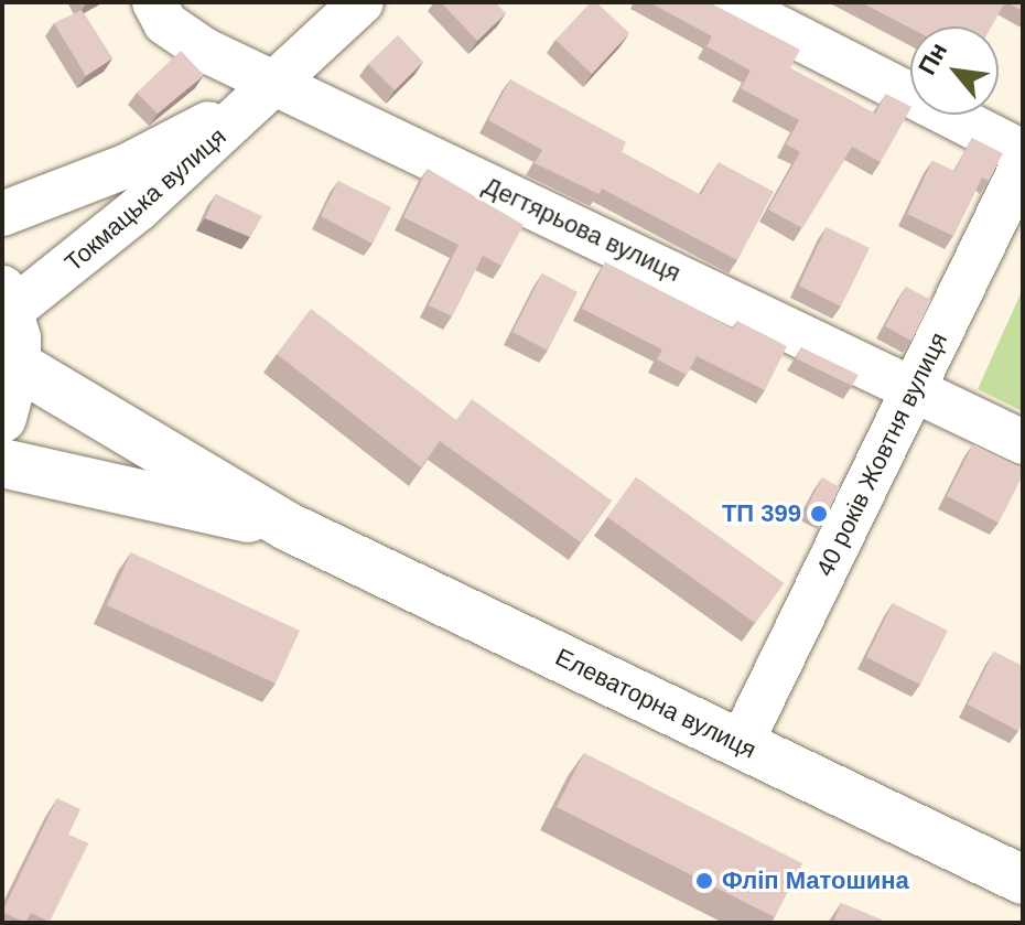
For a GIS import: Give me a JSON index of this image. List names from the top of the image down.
{
  "streets": {
    "main road": ["Елеваторна вулиця"],
    "street": ["Токмацька вулиця", "Дегтярьова вулиця", "40 років Жовтня вулиця"]
  },
  "crossings": [
    ["Токмацька вулиця", "Дегтярьова вулиця"],
    ["Дегтярьова вулиця", "40 років Жовтня вулиця"],
    ["40 років Жовтня вулиця", "Елеваторна вулиця"]
  ],
  "places": ["ТП 399", "Фліп Матошина"],
  "north": "top left"
}
